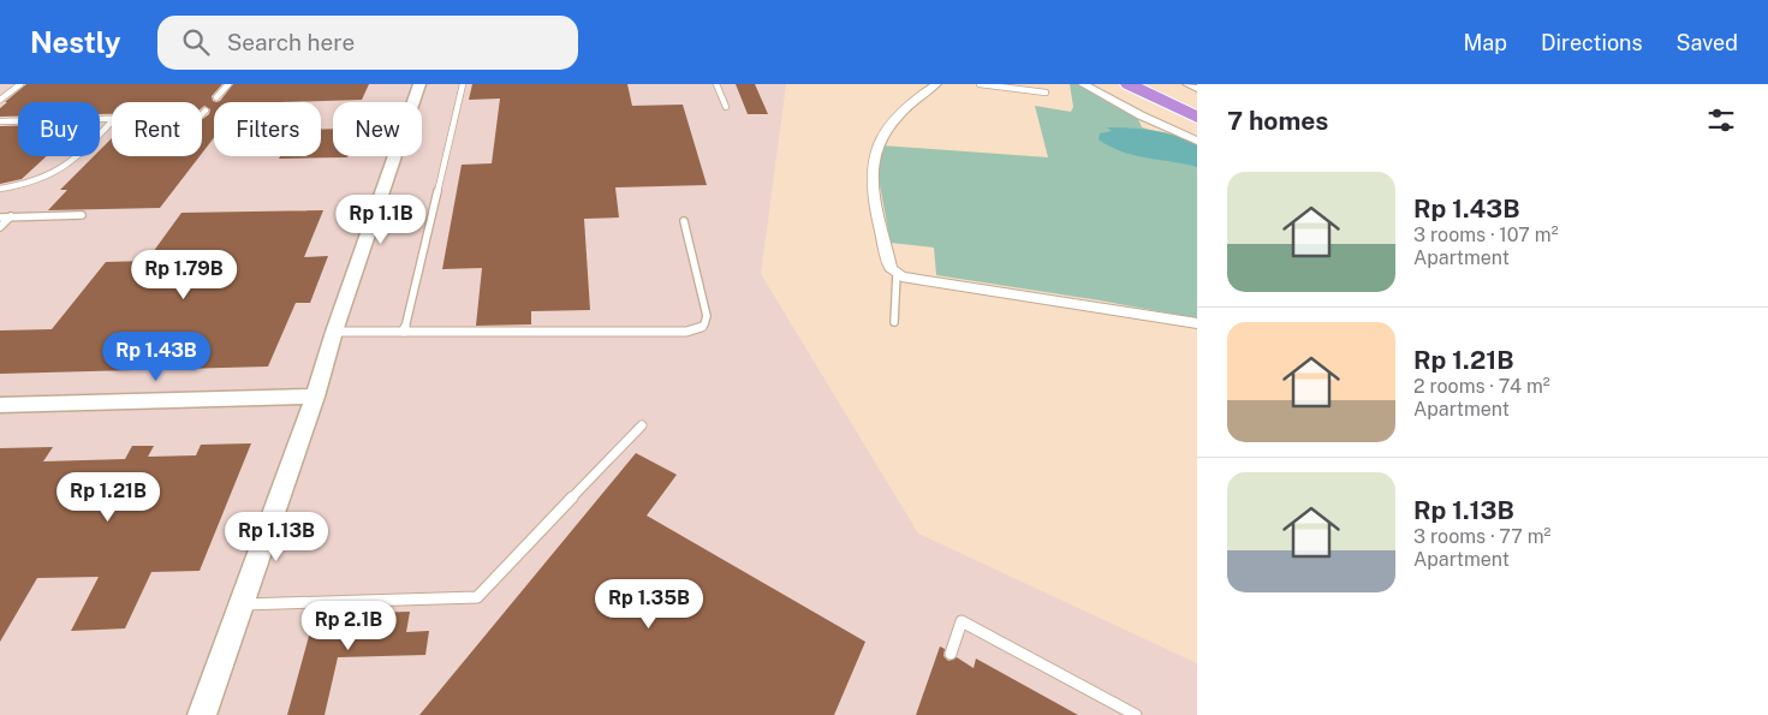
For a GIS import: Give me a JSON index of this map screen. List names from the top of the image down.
{
  "page": {
    "header": "Nestly",
    "search": "Search here",
    "nav": ["Map", "Directions", "Saved"],
    "heading": "7 homes",
    "chip": [
      "Buy",
      "Rent",
      "Filters",
      "New"
    ],
    "list": [
      {
        "name": "Rp 1.43B",
        "note": "3 rooms · 107 m² · Apartment"
      },
      {
        "name": "Rp 1.21B",
        "note": "2 rooms · 74 m² · Apartment"
      },
      {
        "name": "Rp 1.13B",
        "note": "3 rooms · 77 m² · Apartment"
      }
    ],
    "price": [
      "Rp 1.1B",
      "Rp 1.79B",
      "Rp 1.43B",
      "Rp 1.21B",
      "Rp 1.13B",
      "Rp 1.35B",
      "Rp 2.1B"
    ]
  }
}
